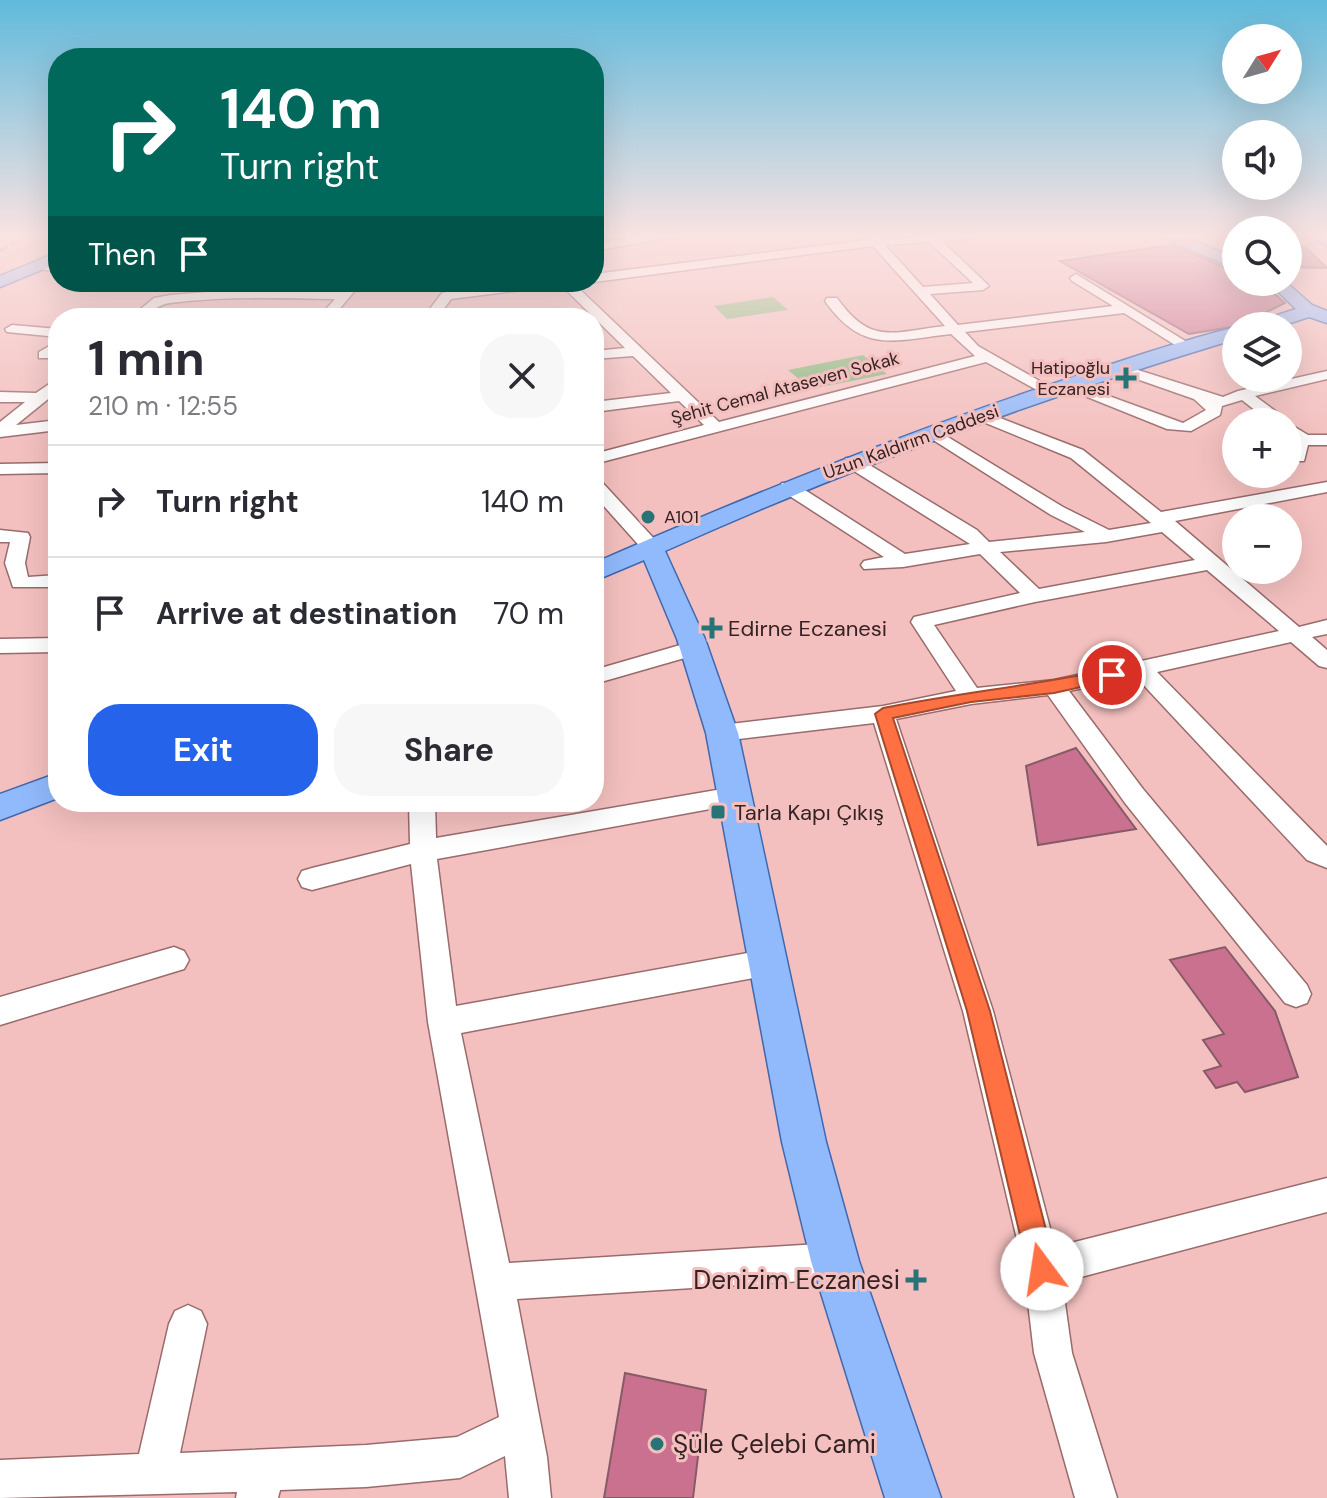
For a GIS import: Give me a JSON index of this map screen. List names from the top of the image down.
{
  "streets": {
    "main road": ["Uzun Kaldırım Caddesi"],
    "street": ["Şehit Cemal Ataseven Sokak"]
  },
  "places": {
    "health": ["Hatipoğlu Eczanesi", "Edirne Eczanesi", "Denizim Eczanesi"],
    "other": ["A101", "Şüle Çelebi Cami"],
    "transit": ["Tarla Kapı Çıkış"]
  },
  "north": "top right",
  "page": {
    "map_buttons": ["+", "−"],
    "turn": ["140 m", "Turn right"],
    "then": "Then",
    "heading": ["1 min", "210 m · 12:55"],
    "list": [
      {
        "name": "Turn right",
        "value": "140 m"
      },
      {
        "name": "Arrive at destination",
        "value": "70 m"
      }
    ],
    "buttons": ["Exit", "Share"]
  }
}
